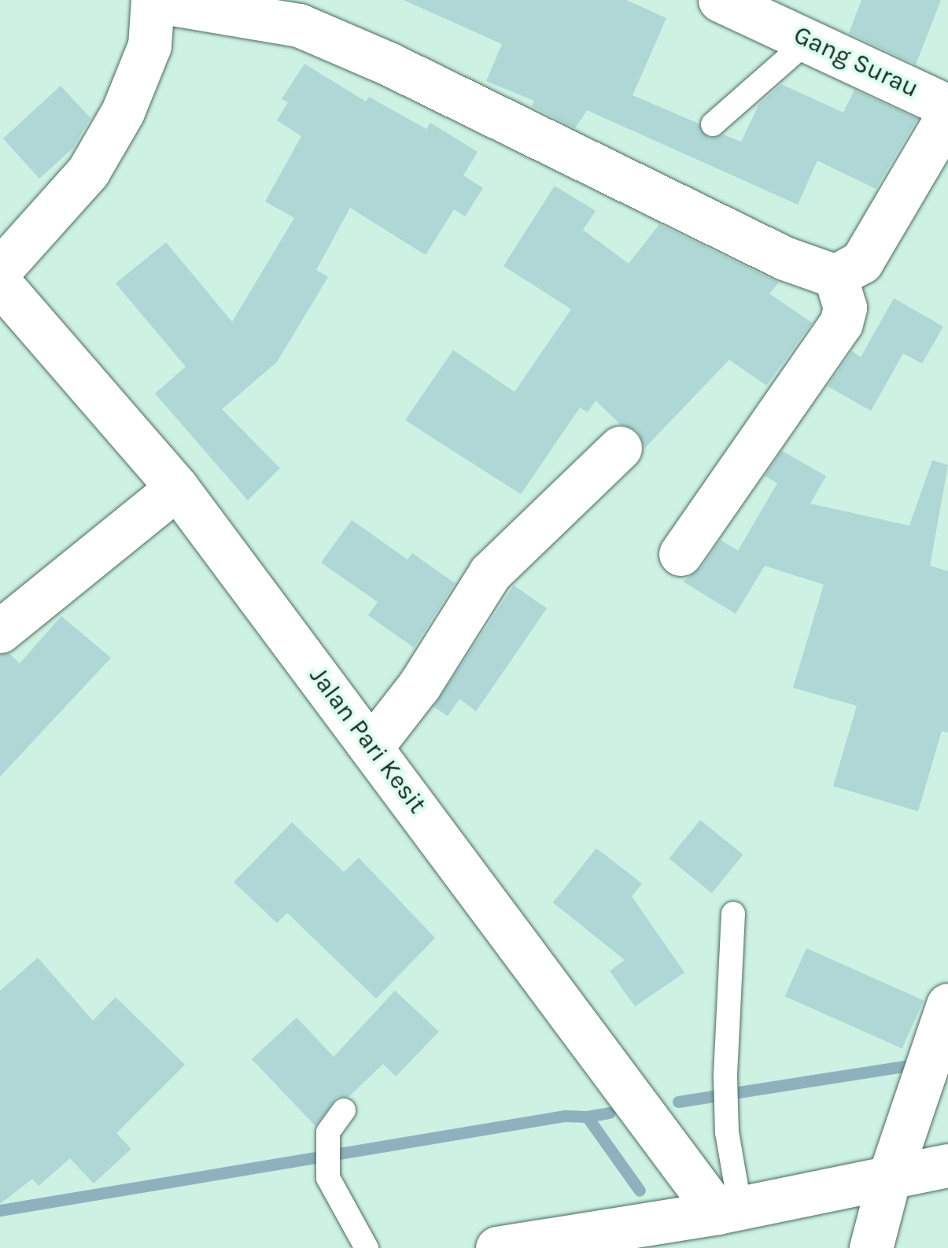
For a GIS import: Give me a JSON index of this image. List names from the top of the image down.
{
  "streets": {
    "street": ["Gang Surau", "Jalan Pari Kesit"]
  }
}
